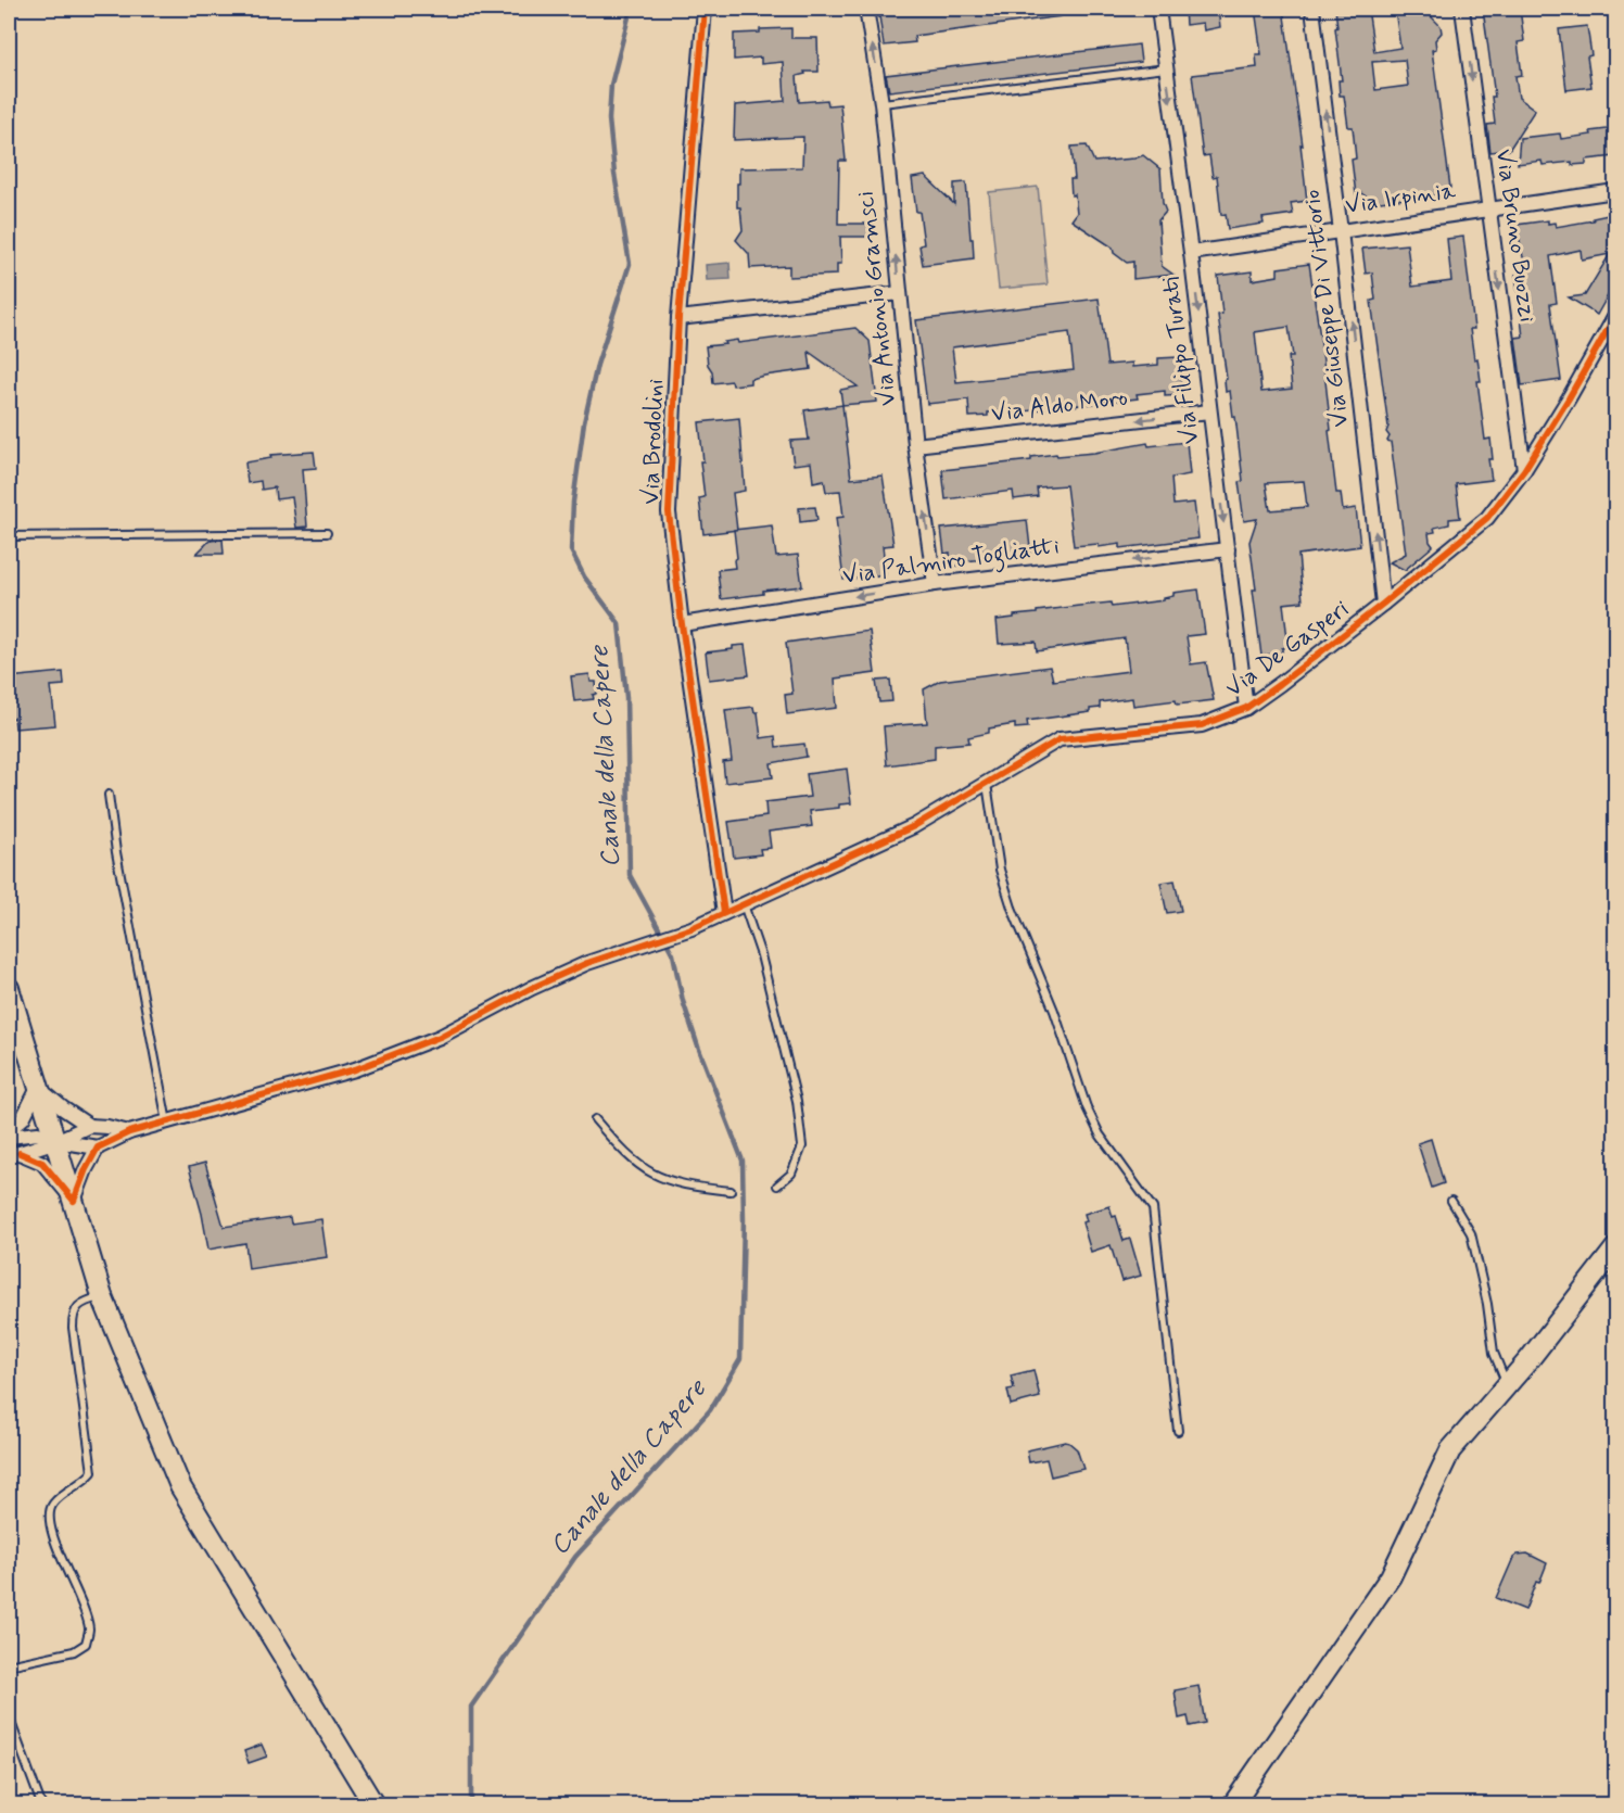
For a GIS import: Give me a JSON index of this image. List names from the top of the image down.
{
  "streets": {
    "street": [
      "Via Irpinia",
      "Via Bruno Buozzi",
      "Via Antonio Gramsci",
      "Via Giuseppe Di Vittorio",
      "Via Filippo Turati",
      "Via Aldo Moro",
      "Via Brodolini",
      "Via Palmiro Togliatti",
      "Via De Gasperi"
    ]
  },
  "crossings": [
    ["Via Irpinia", "Via Bruno Buozzi"],
    ["Via Irpinia", "Via Giuseppe Di Vittorio"],
    ["Via Irpinia", "Via Filippo Turati"],
    ["Via Bruno Buozzi", "Via De Gasperi"],
    ["Via Antonio Gramsci", "Via Aldo Moro"],
    ["Via Antonio Gramsci", "Via Palmiro Togliatti"],
    ["Via Giuseppe Di Vittorio", "Via De Gasperi"],
    ["Via Filippo Turati", "Via Aldo Moro"],
    ["Via Filippo Turati", "Via Palmiro Togliatti"],
    ["Via Filippo Turati", "Via De Gasperi"],
    ["Via Brodolini", "Via Palmiro Togliatti"],
    ["Via Brodolini", "Via De Gasperi"]
  ],
  "one_way": [
    "Via Bruno Buozzi",
    "Via Antonio Gramsci",
    "Via Giuseppe Di Vittorio",
    "Via Filippo Turati",
    "Via Aldo Moro",
    "Via Palmiro Togliatti"
  ],
  "water": ["Canale della Capere"]
}
